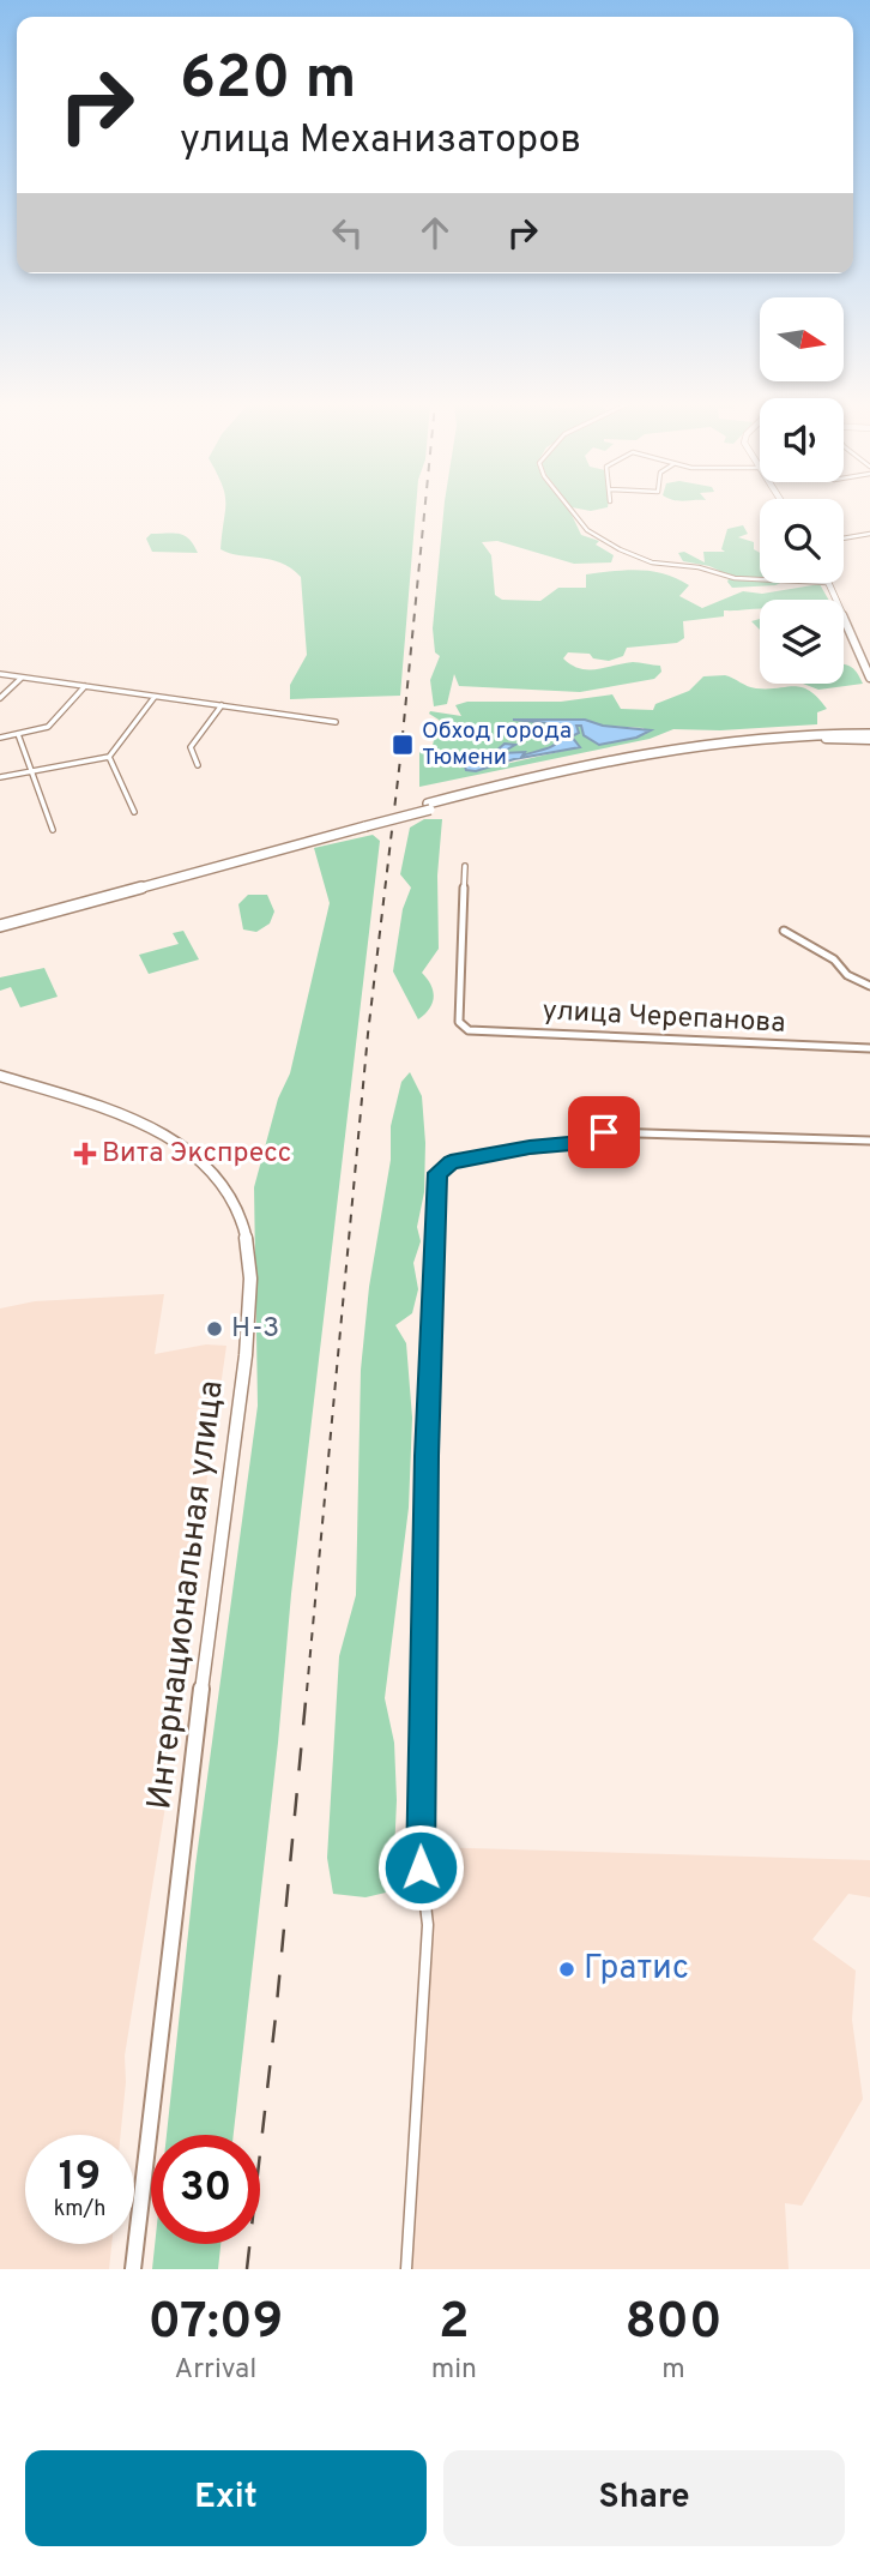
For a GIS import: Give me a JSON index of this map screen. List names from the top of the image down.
{
  "streets": {
    "street": ["улица Черепанова", "Интернациональная улица"]
  },
  "places": {
    "transit": ["Обход города Тюмени"],
    "health": ["Вита Экспресс"],
    "other": ["Н-3", "Гратис"]
  },
  "north": "right",
  "page": {
    "turn": ["620 m", "улица Механизаторов"],
    "speed": "19 km/h",
    "limit": "30",
    "eta": [
      "07:09",
      "Arrival",
      "2",
      "min",
      "800",
      "m"
    ],
    "buttons": ["Exit", "Share"]
  }
}
